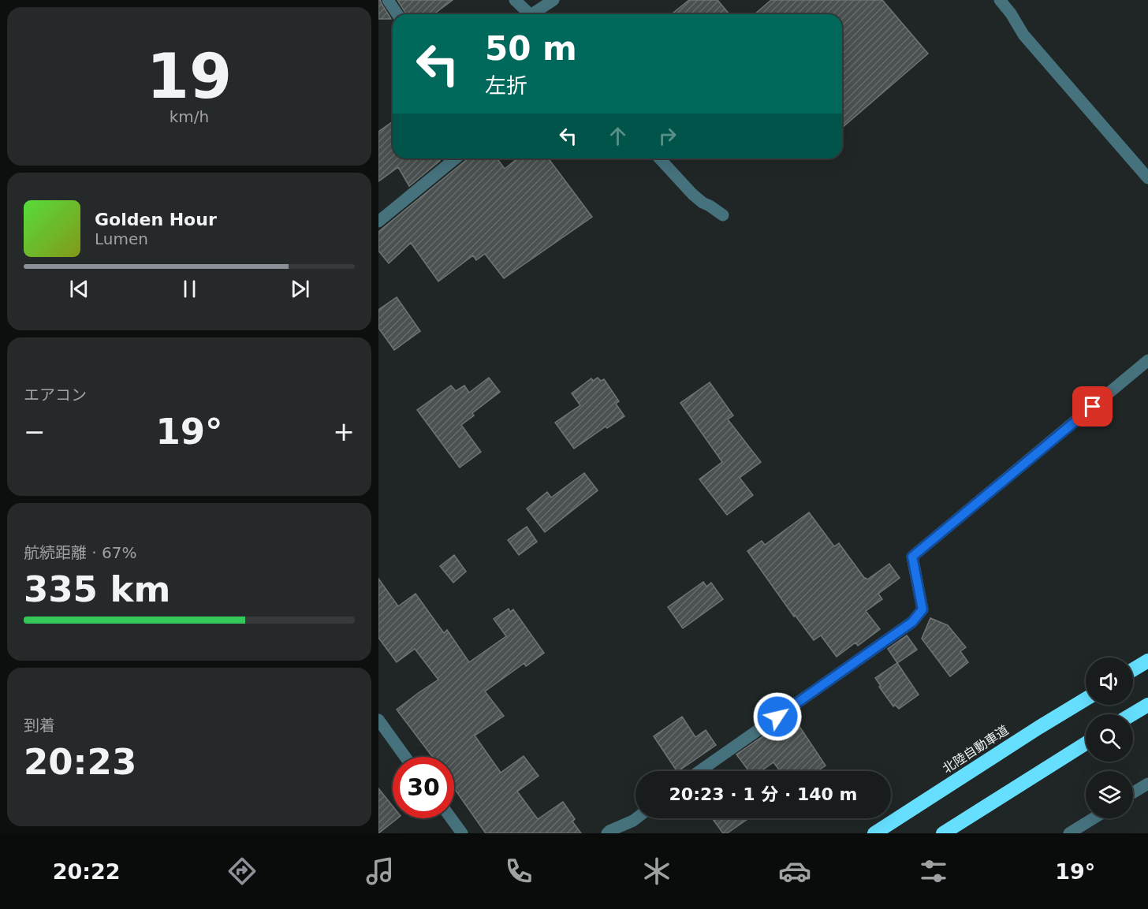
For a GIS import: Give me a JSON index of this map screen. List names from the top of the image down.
{
  "streets": {
    "highway": ["北陸自動車道"]
  },
  "page": {
    "tile": [
      ["19", "km/h"],
      "エアコン",
      ["航続距離 · 67%", "335 km"],
      ["到着", "20:23"]
    ],
    "turn": ["50 m", "左折"],
    "song": ["Golden Hour", "Lumen"],
    "heat": ["−", "19°", "+"],
    "limit": "30",
    "trip": "20:23 · 1 分 · 140 m",
    "tabs": ["20:22", "19°"]
  }
}
